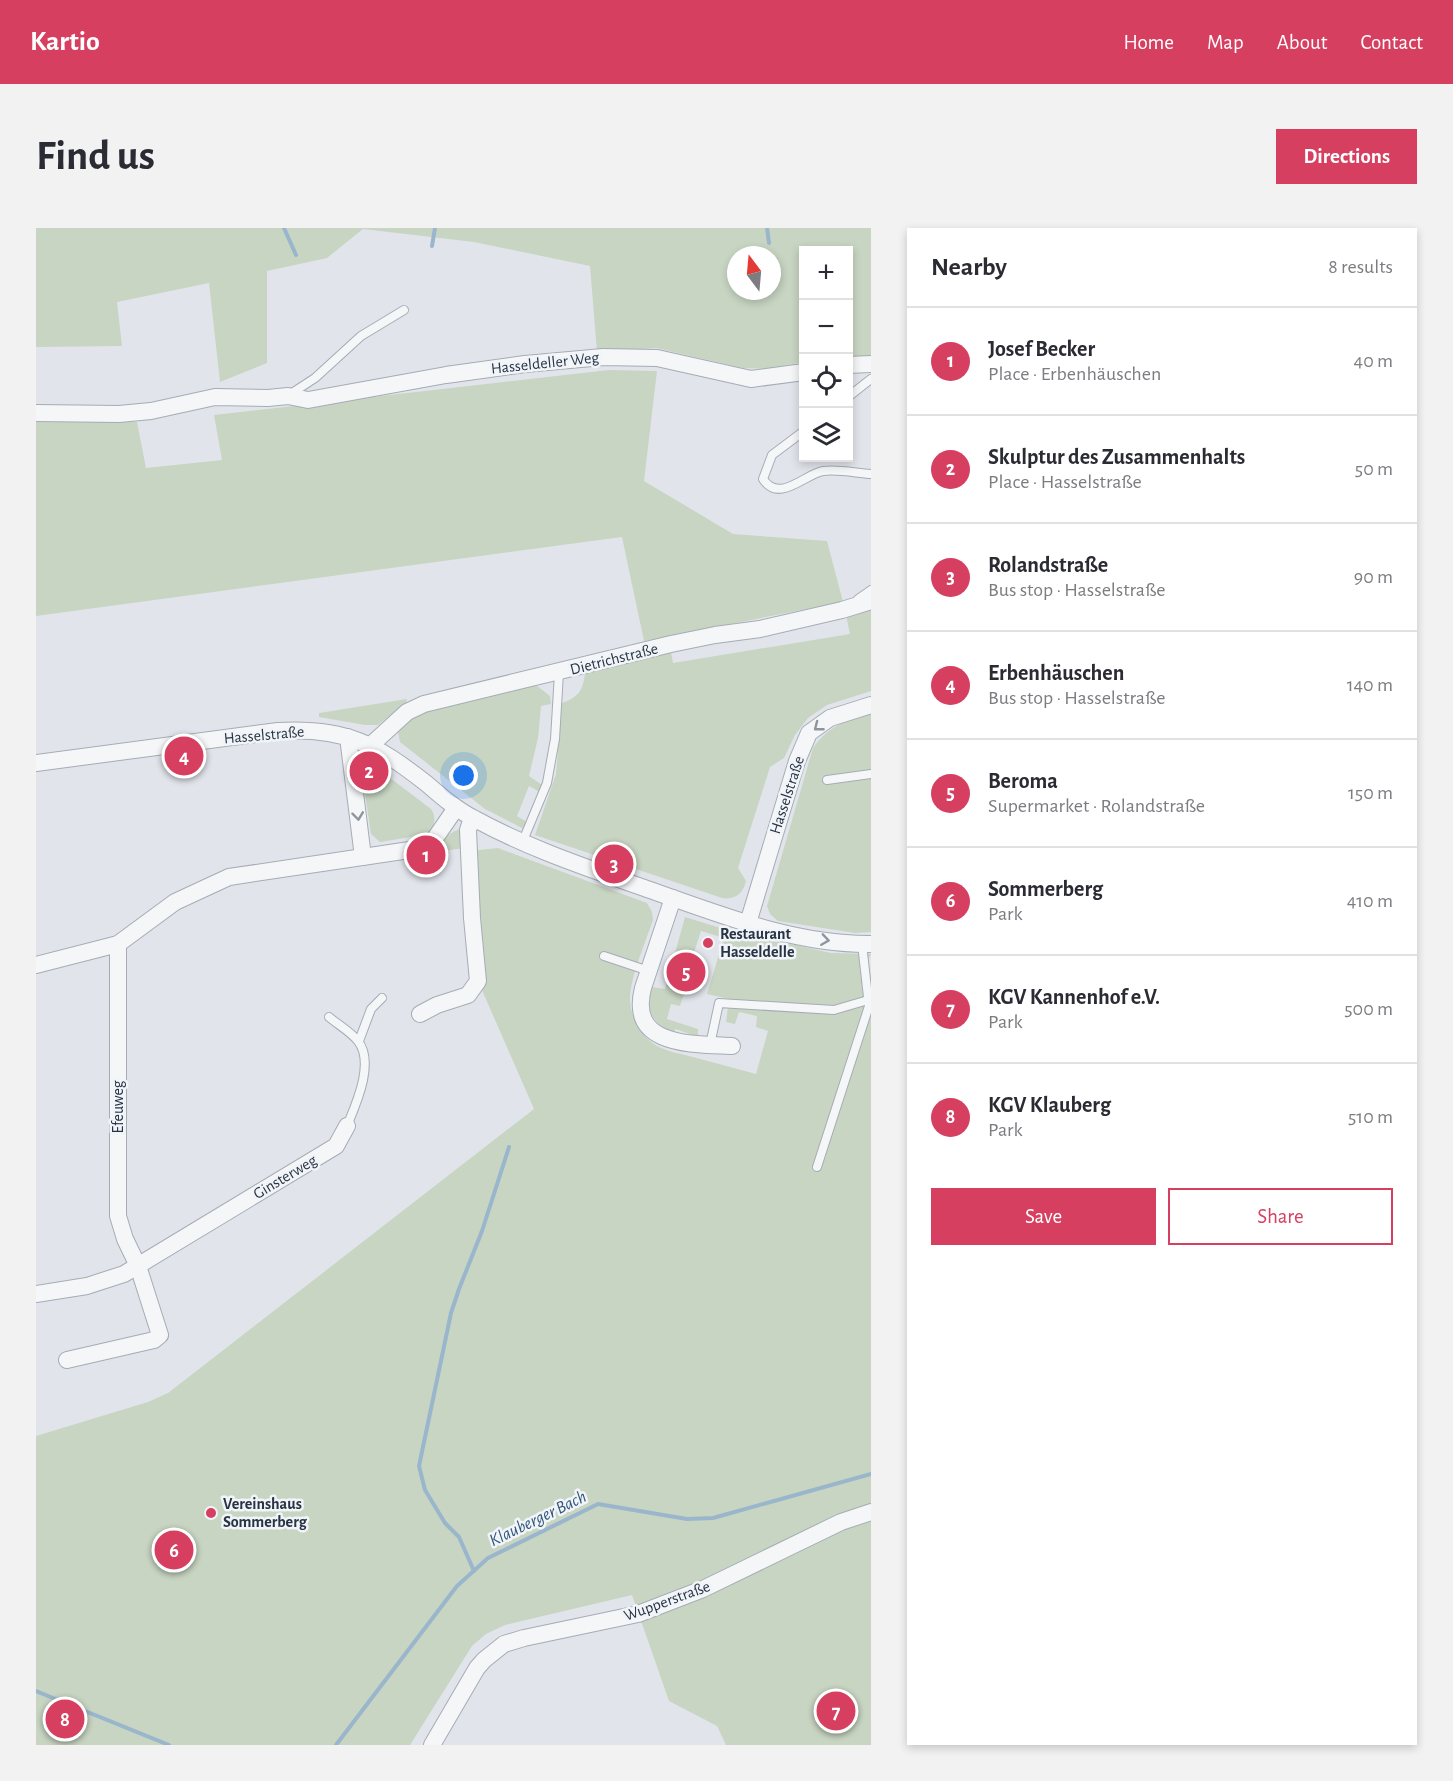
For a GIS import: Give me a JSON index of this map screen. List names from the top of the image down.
{
  "streets": {
    "street": [
      "Hasseldeller Weg",
      "Dietrichstraße",
      "Hasselstraße",
      "Efeuweg",
      "Ginsterweg",
      "Wupperstraße"
    ]
  },
  "crossings": [
    ["Dietrichstraße", "Hasselstraße"],
    ["Efeuweg", "Ginsterweg"]
  ],
  "water": ["Klauberger Bach"],
  "places": ["Restaurant Hasseldelle", "Vereinshaus Sommerberg"],
  "north": "top",
  "page": {
    "header": "Kartio",
    "nav": [
      "Home",
      "Map",
      "About",
      "Contact"
    ],
    "buttons": [
      "Directions",
      ["Save", "Share"]
    ],
    "title": "Find us",
    "heading": ["Nearby", "8 results"],
    "map_buttons": ["+", "−"],
    "list": [
      {
        "mark": "1",
        "name": "Josef Becker",
        "note": "Place · Erbenhäuschen",
        "value": "40 m"
      },
      {
        "mark": "2",
        "name": "Skulptur des Zusammenhalts",
        "note": "Place · Hasselstraße",
        "value": "50 m"
      },
      {
        "mark": "3",
        "name": "Rolandstraße",
        "note": "Bus stop · Hasselstraße",
        "value": "90 m"
      },
      {
        "mark": "4",
        "name": "Erbenhäuschen",
        "note": "Bus stop · Hasselstraße",
        "value": "140 m"
      },
      {
        "mark": "5",
        "name": "Beroma",
        "note": "Supermarket · Rolandstraße",
        "value": "150 m"
      },
      {
        "mark": "6",
        "name": "Sommerberg",
        "note": "Park",
        "value": "410 m"
      },
      {
        "mark": "7",
        "name": "KGV Kannenhof e.V.",
        "note": "Park",
        "value": "500 m"
      },
      {
        "mark": "8",
        "name": "KGV Klauberg",
        "note": "Park",
        "value": "510 m"
      }
    ],
    "pins": [
      "4",
      "2",
      "1",
      "3",
      "5",
      "6",
      "7",
      "8"
    ]
  }
}
